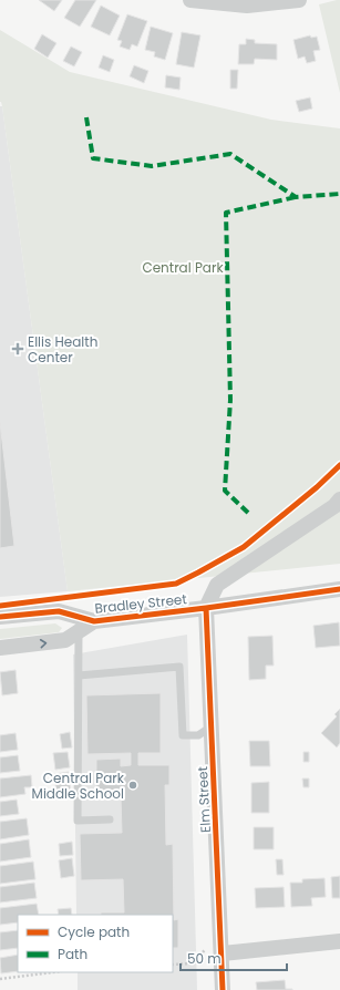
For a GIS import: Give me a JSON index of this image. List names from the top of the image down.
{
  "streets": {
    "street": ["Bradley Street", "Elm Street"]
  },
  "crossings": [
    ["Bradley Street", "Elm Street"]
  ],
  "parks": ["Central Park"],
  "places": {
    "health": ["Ellis Health Center"],
    "other": ["Central Park Middle School"]
  },
  "legend": ["Cycle path", "Path"],
  "scale_bar": "50 m"
}
